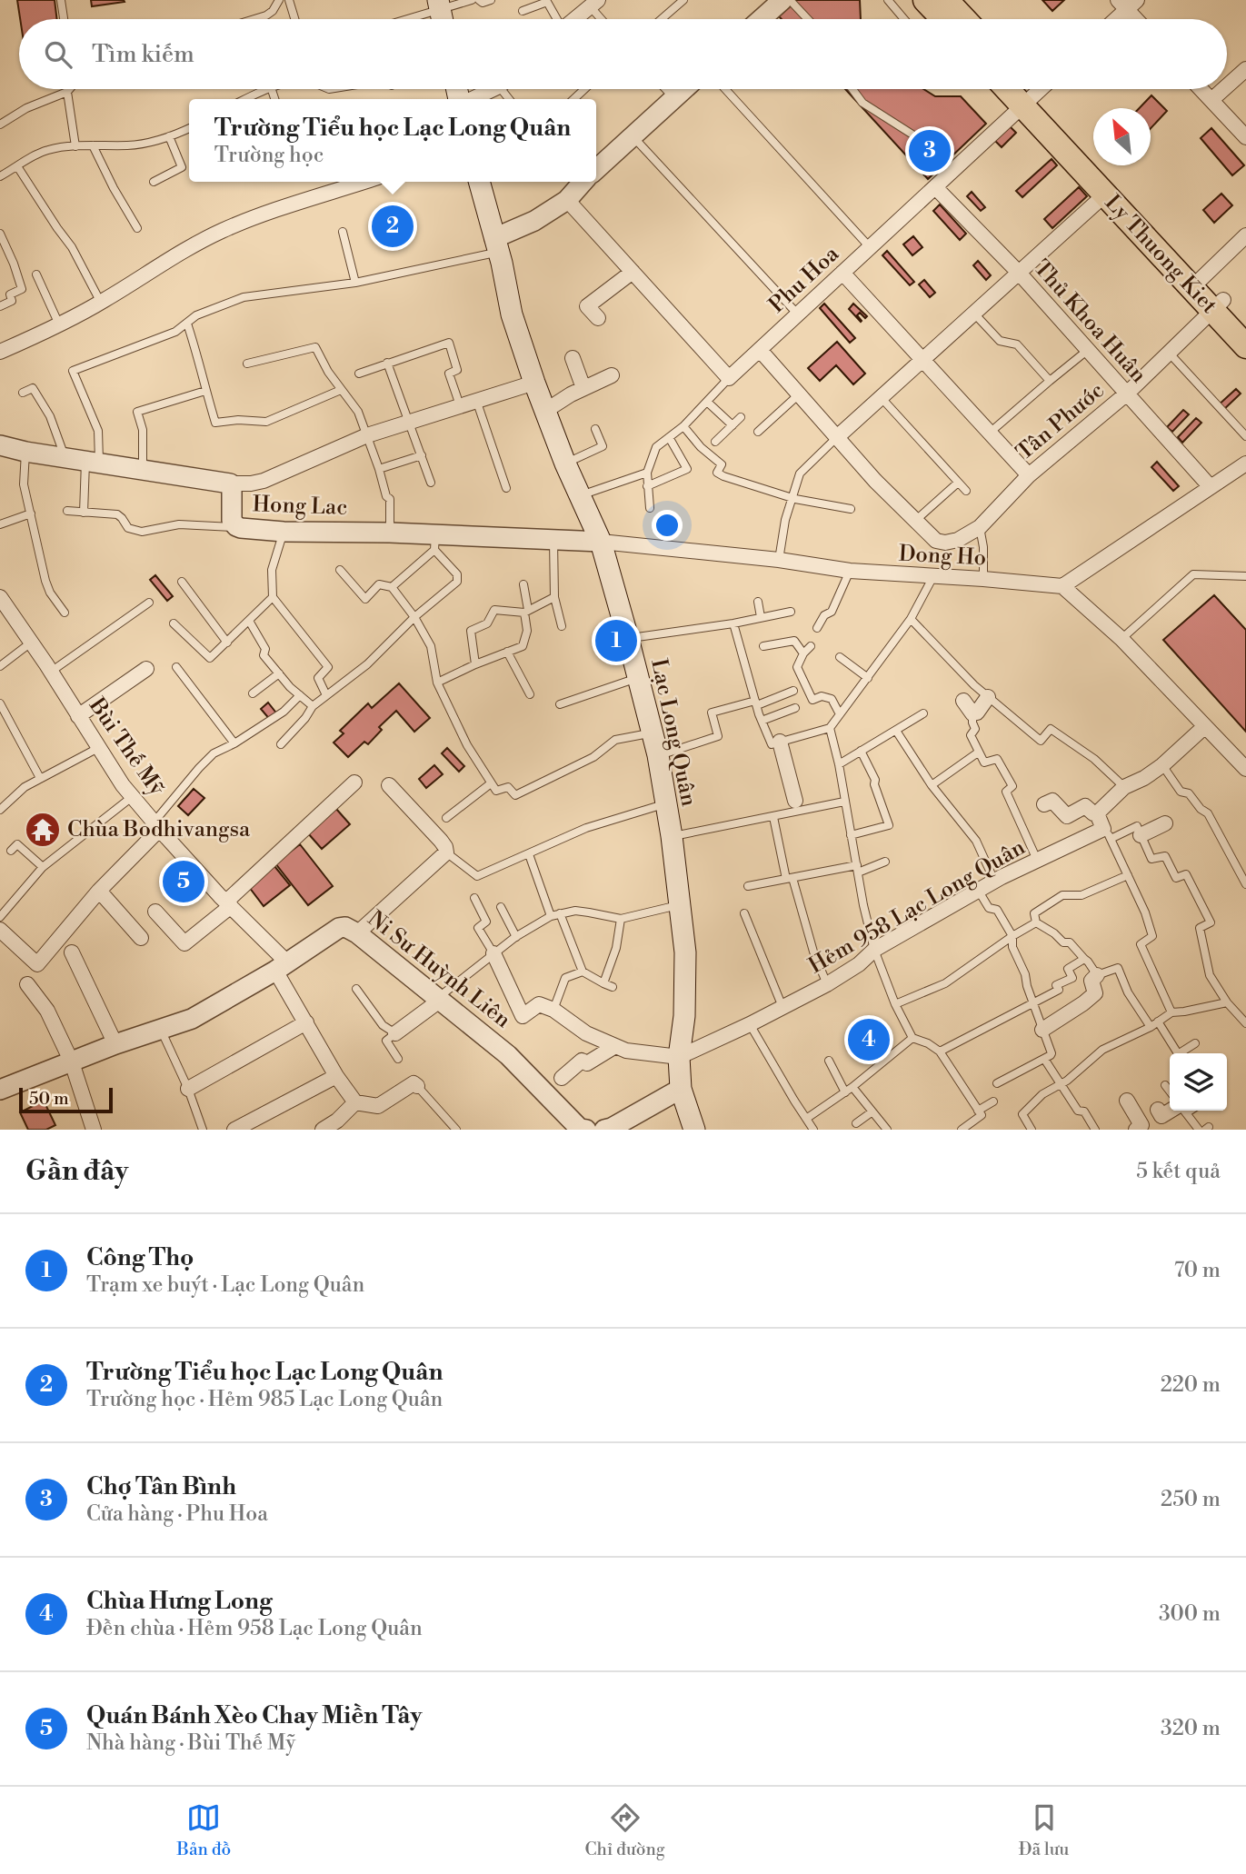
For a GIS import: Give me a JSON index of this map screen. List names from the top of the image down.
{
  "streets": {
    "main road": ["Ly Thuong Kiet", "Lạc Long Quân"],
    "street": [
      "Phu Hoa",
      "Thủ Khoa Huân",
      "Tân Phước",
      "Hong Lac",
      "Dong Ho",
      "Bùi Thế Mỹ",
      "Hẻm 958 Lạc Long Quân",
      "Ni Sư Huỳnh Liên"
    ]
  },
  "crossings": [
    ["Ly Thuong Kiet", "Phu Hoa"],
    ["Ly Thuong Kiet", "Tân Phước"],
    ["Phu Hoa", "Thủ Khoa Huân"],
    ["Thủ Khoa Huân", "Tân Phước"],
    ["Hong Lac", "Dong Ho"],
    ["Hong Lac", "Lạc Long Quân"],
    ["Dong Ho", "Lạc Long Quân"],
    ["Lạc Long Quân", "Hẻm 958 Lạc Long Quân"],
    ["Bùi Thế Mỹ", "Ni Sư Huỳnh Liên"]
  ],
  "places": {
    "temple": ["Chùa Bodhivangsa"]
  },
  "scale_bar": "50 m",
  "north": "top left",
  "page": {
    "search": "Tìm kiếm",
    "popup": ["Trường Tiểu học Lạc Long Quân", "Trường học"],
    "pins": [
      "3",
      "2",
      "1",
      "5",
      "4"
    ],
    "scale": "50 m",
    "heading": ["Gần đây", "5 kết quả"],
    "list": [
      {
        "mark": "1",
        "name": "Công Thọ",
        "note": "Trạm xe buýt · Lạc Long Quân",
        "value": "70 m"
      },
      {
        "mark": "2",
        "name": "Trường Tiểu học Lạc Long Quân",
        "note": "Trường học · Hẻm 985 Lạc Long Quân",
        "value": "220 m"
      },
      {
        "mark": "3",
        "name": "Chợ Tân Bình",
        "note": "Cửa hàng · Phu Hoa",
        "value": "250 m"
      },
      {
        "mark": "4",
        "name": "Chùa Hưng Long",
        "note": "Đền chùa · Hẻm 958 Lạc Long Quân",
        "value": "300 m"
      },
      {
        "mark": "5",
        "name": "Quán Bánh Xèo Chay Miền Tây",
        "note": "Nhà hàng · Bùi Thế Mỹ",
        "value": "320 m"
      }
    ],
    "nav": ["Bản đồ", "Chỉ đường", "Đã lưu"]
  }
}
